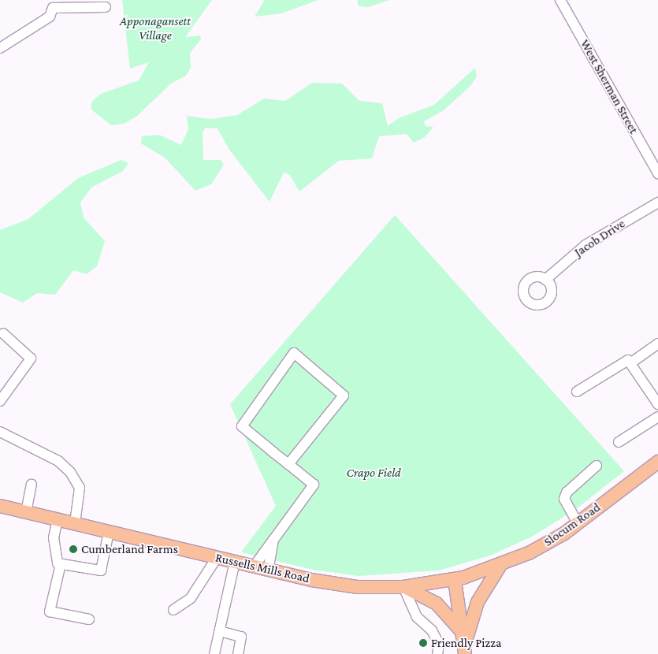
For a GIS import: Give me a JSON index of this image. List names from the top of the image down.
{
  "streets": {
    "main road": ["Slocum Road", "Russells Mills Road"],
    "street": ["West Sherman Street", "Jacob Drive"]
  },
  "crossings": [
    ["Slocum Road", "Russells Mills Road"]
  ],
  "parks": ["Apponagansett Village", "Crapo Field"],
  "places": ["Cumberland Farms", "Friendly Pizza"]
}
